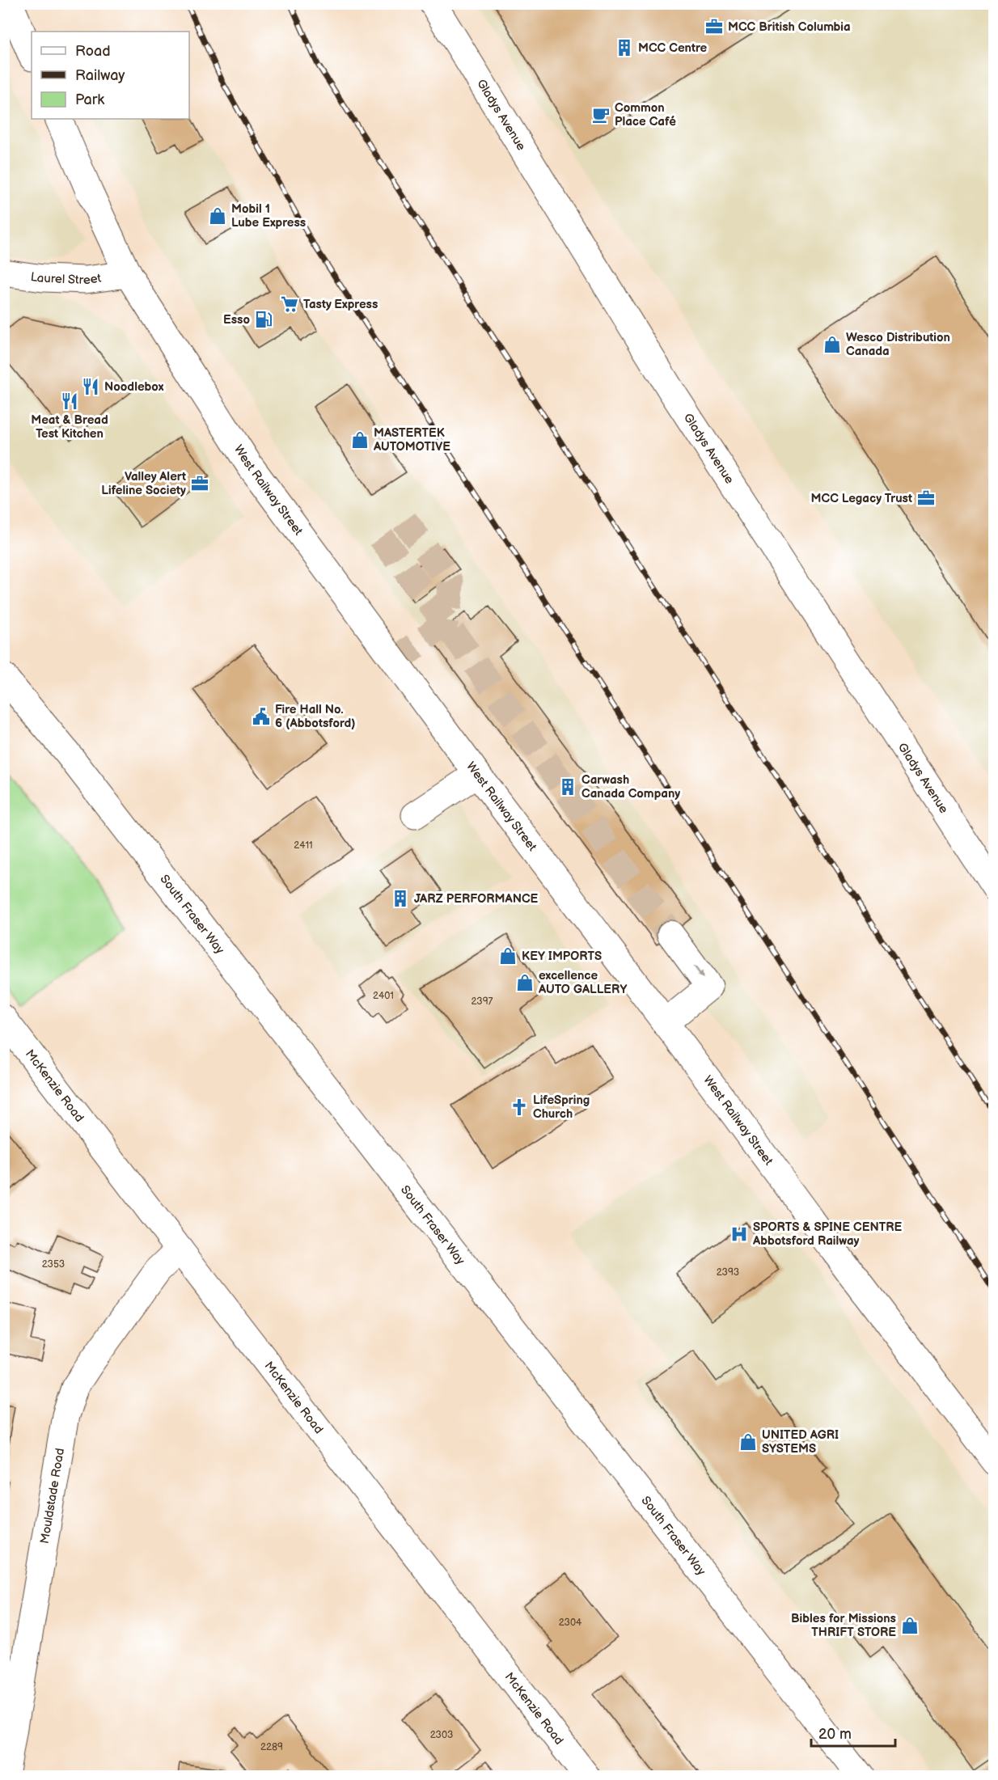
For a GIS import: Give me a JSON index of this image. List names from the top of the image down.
{
  "streets": {
    "street": [
      "Gladys Avenue",
      "Laurel Street",
      "West Railway Street",
      "South Fraser Way",
      "McKenzie Road",
      "Mouldstade Road"
    ]
  },
  "crossings": [
    ["Laurel Street", "West Railway Street"],
    ["McKenzie Road", "Mouldstade Road"]
  ],
  "places": {
    "office": ["MCC British Columbia", "Valley Alert Lifeline Society", "MCC Legacy Trust"],
    "building": ["MCC Centre", "Carwash Canada Company", "JARZ PERFORMANCE"],
    "cafe": ["Common Place Café"],
    "shop": [
      "Mobil 1 Lube Express",
      "Wesco Distribution Canada",
      "MASTERTEK AUTOMOTIVE",
      "KEY IMPORTS",
      "excellence AUTO GALLERY",
      "UNITED AGRI SYSTEMS",
      "Bibles for Missions THRIFT STORE"
    ],
    "supermarket": ["Tasty Express"],
    "fuel station": ["Esso"],
    "restaurant": ["Noodlebox", "Meat & Bread Test Kitchen"],
    "public building": ["Fire Hall No. 6 (Abbotsford)"],
    "church": ["LifeSpring Church"],
    "hospital": ["SPORTS & SPINE CENTRE Abbotsford Railway"]
  },
  "house_numbers": [
    "2411",
    "2401",
    "2397",
    "2353",
    "2393",
    "2304",
    "2303",
    "2289"
  ],
  "legend": ["Road", "Railway", "Park"],
  "scale_bar": "20 m"
}
